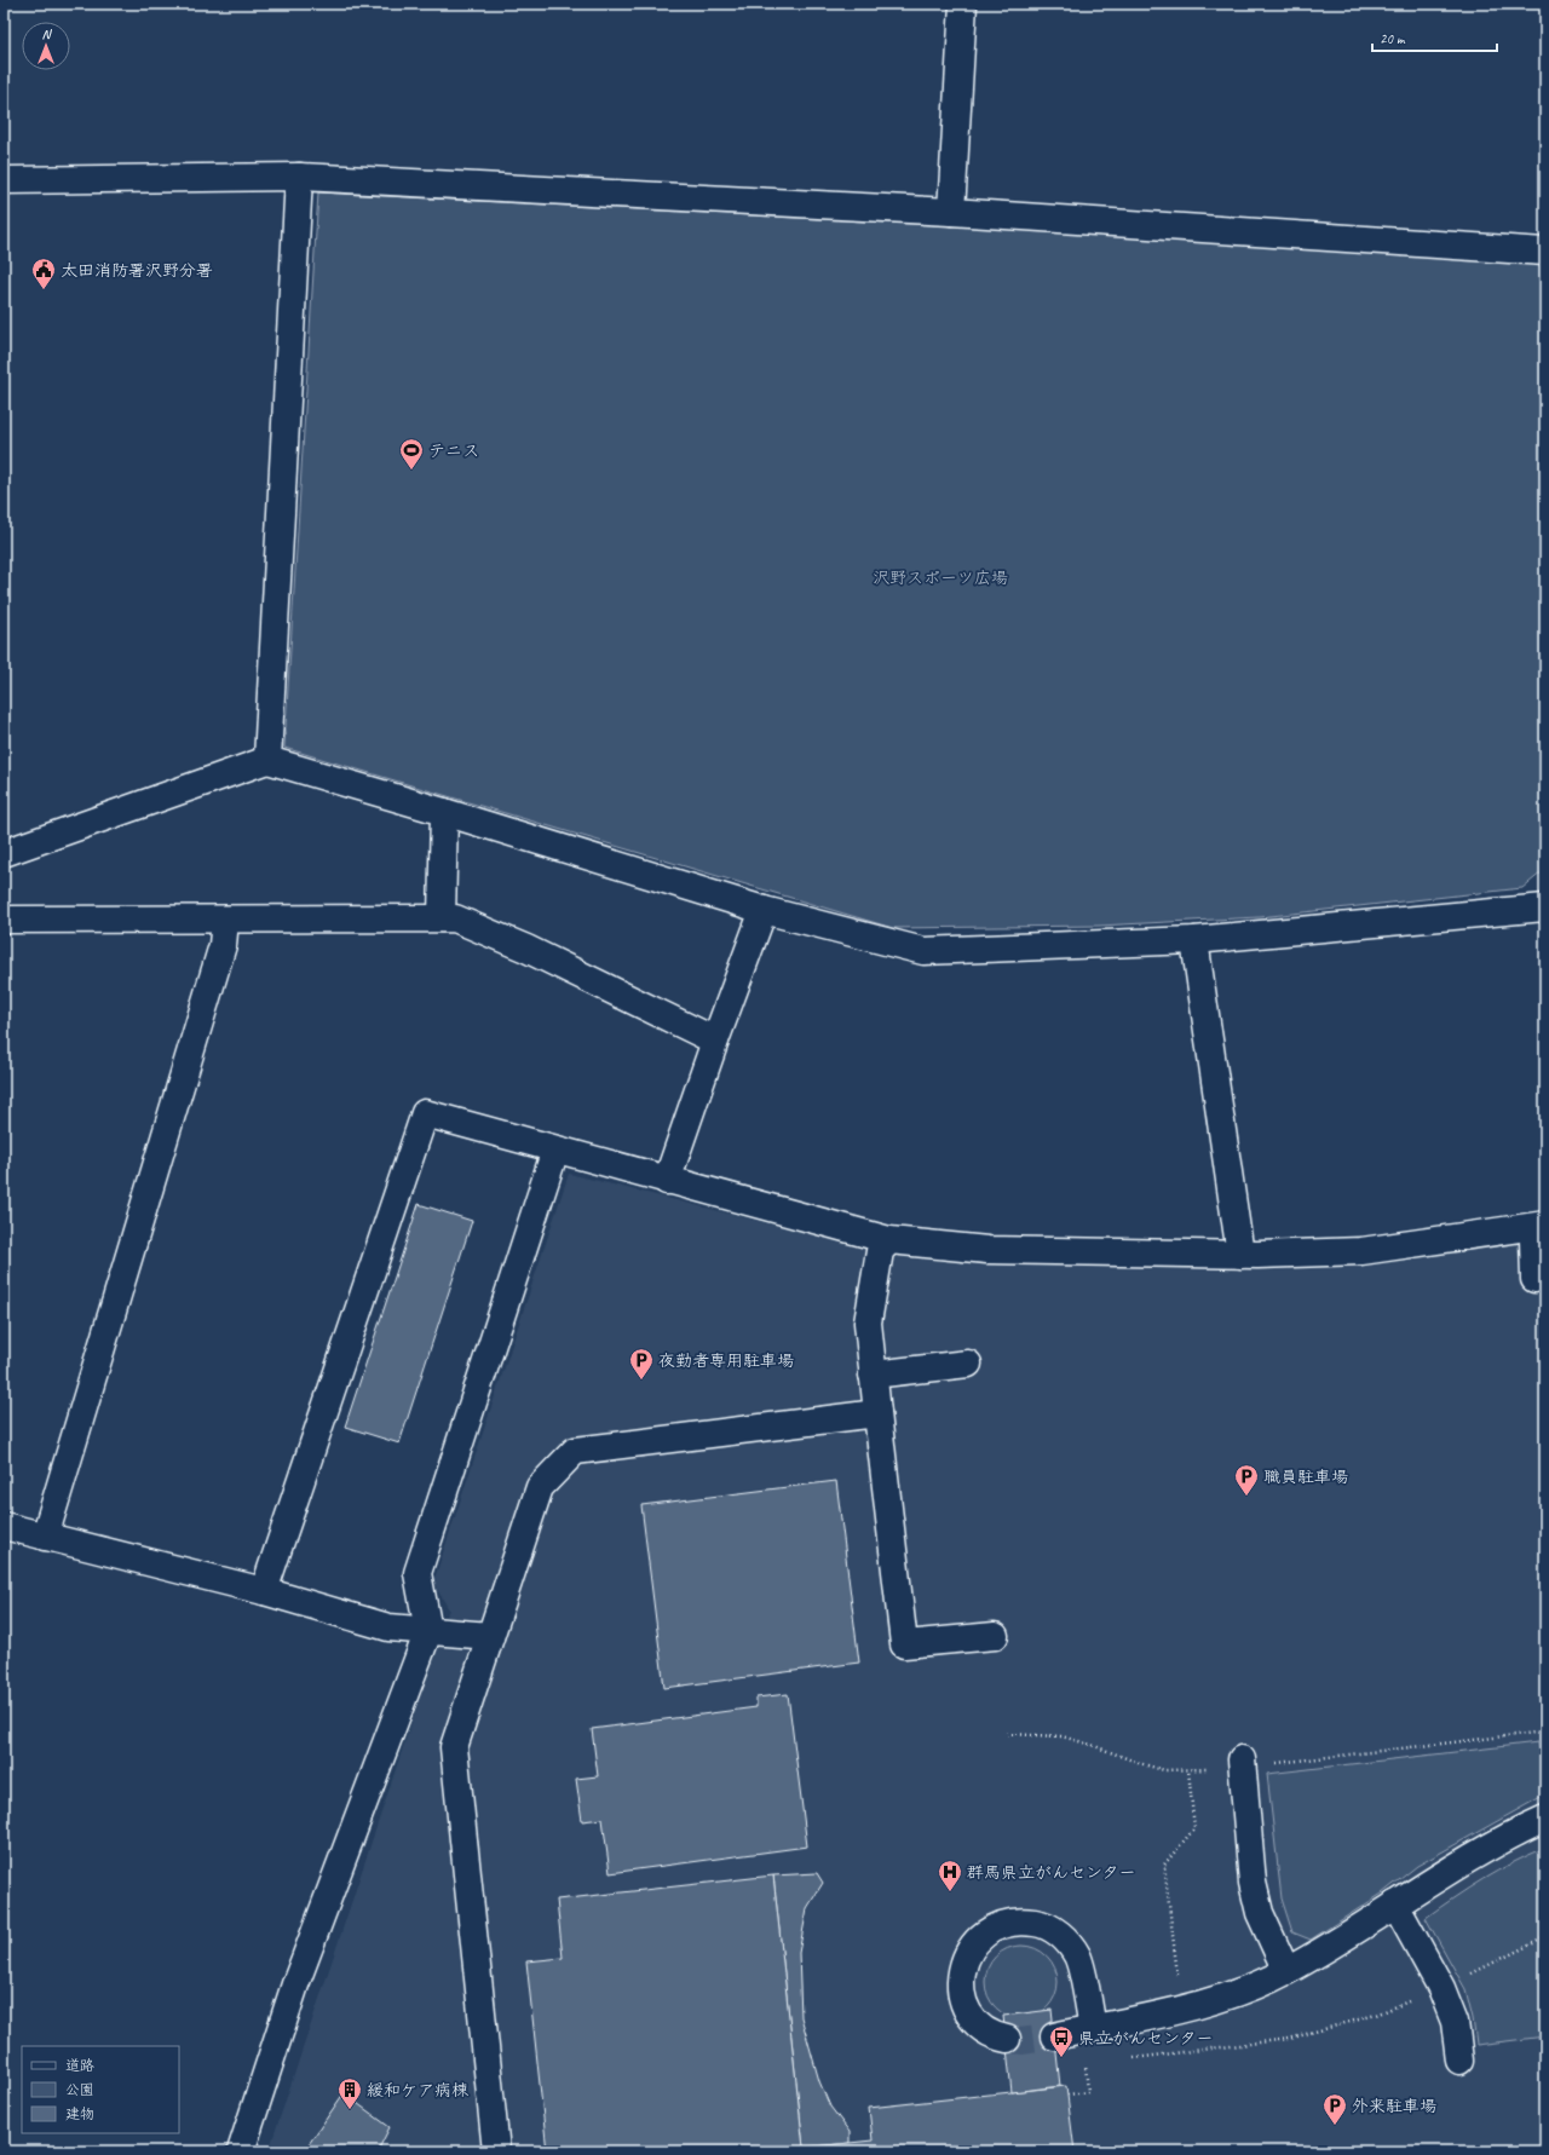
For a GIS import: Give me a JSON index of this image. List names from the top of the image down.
{
  "parks": ["沢野スポーツ広場"],
  "places": {
    "public building": ["太田消防署沢野分署"],
    "sports": ["テニス"],
    "parking": ["夜勤者専用駐車場", "職員駐車場", "外来駐車場"],
    "hospital": ["群馬県立がんセンター"],
    "bus stop": ["県立がんセンター"],
    "building": ["緩和ケア病棟"]
  },
  "legend": ["道路", "公園", "建物"],
  "scale_bar": "20 m",
  "north": "top"
}
